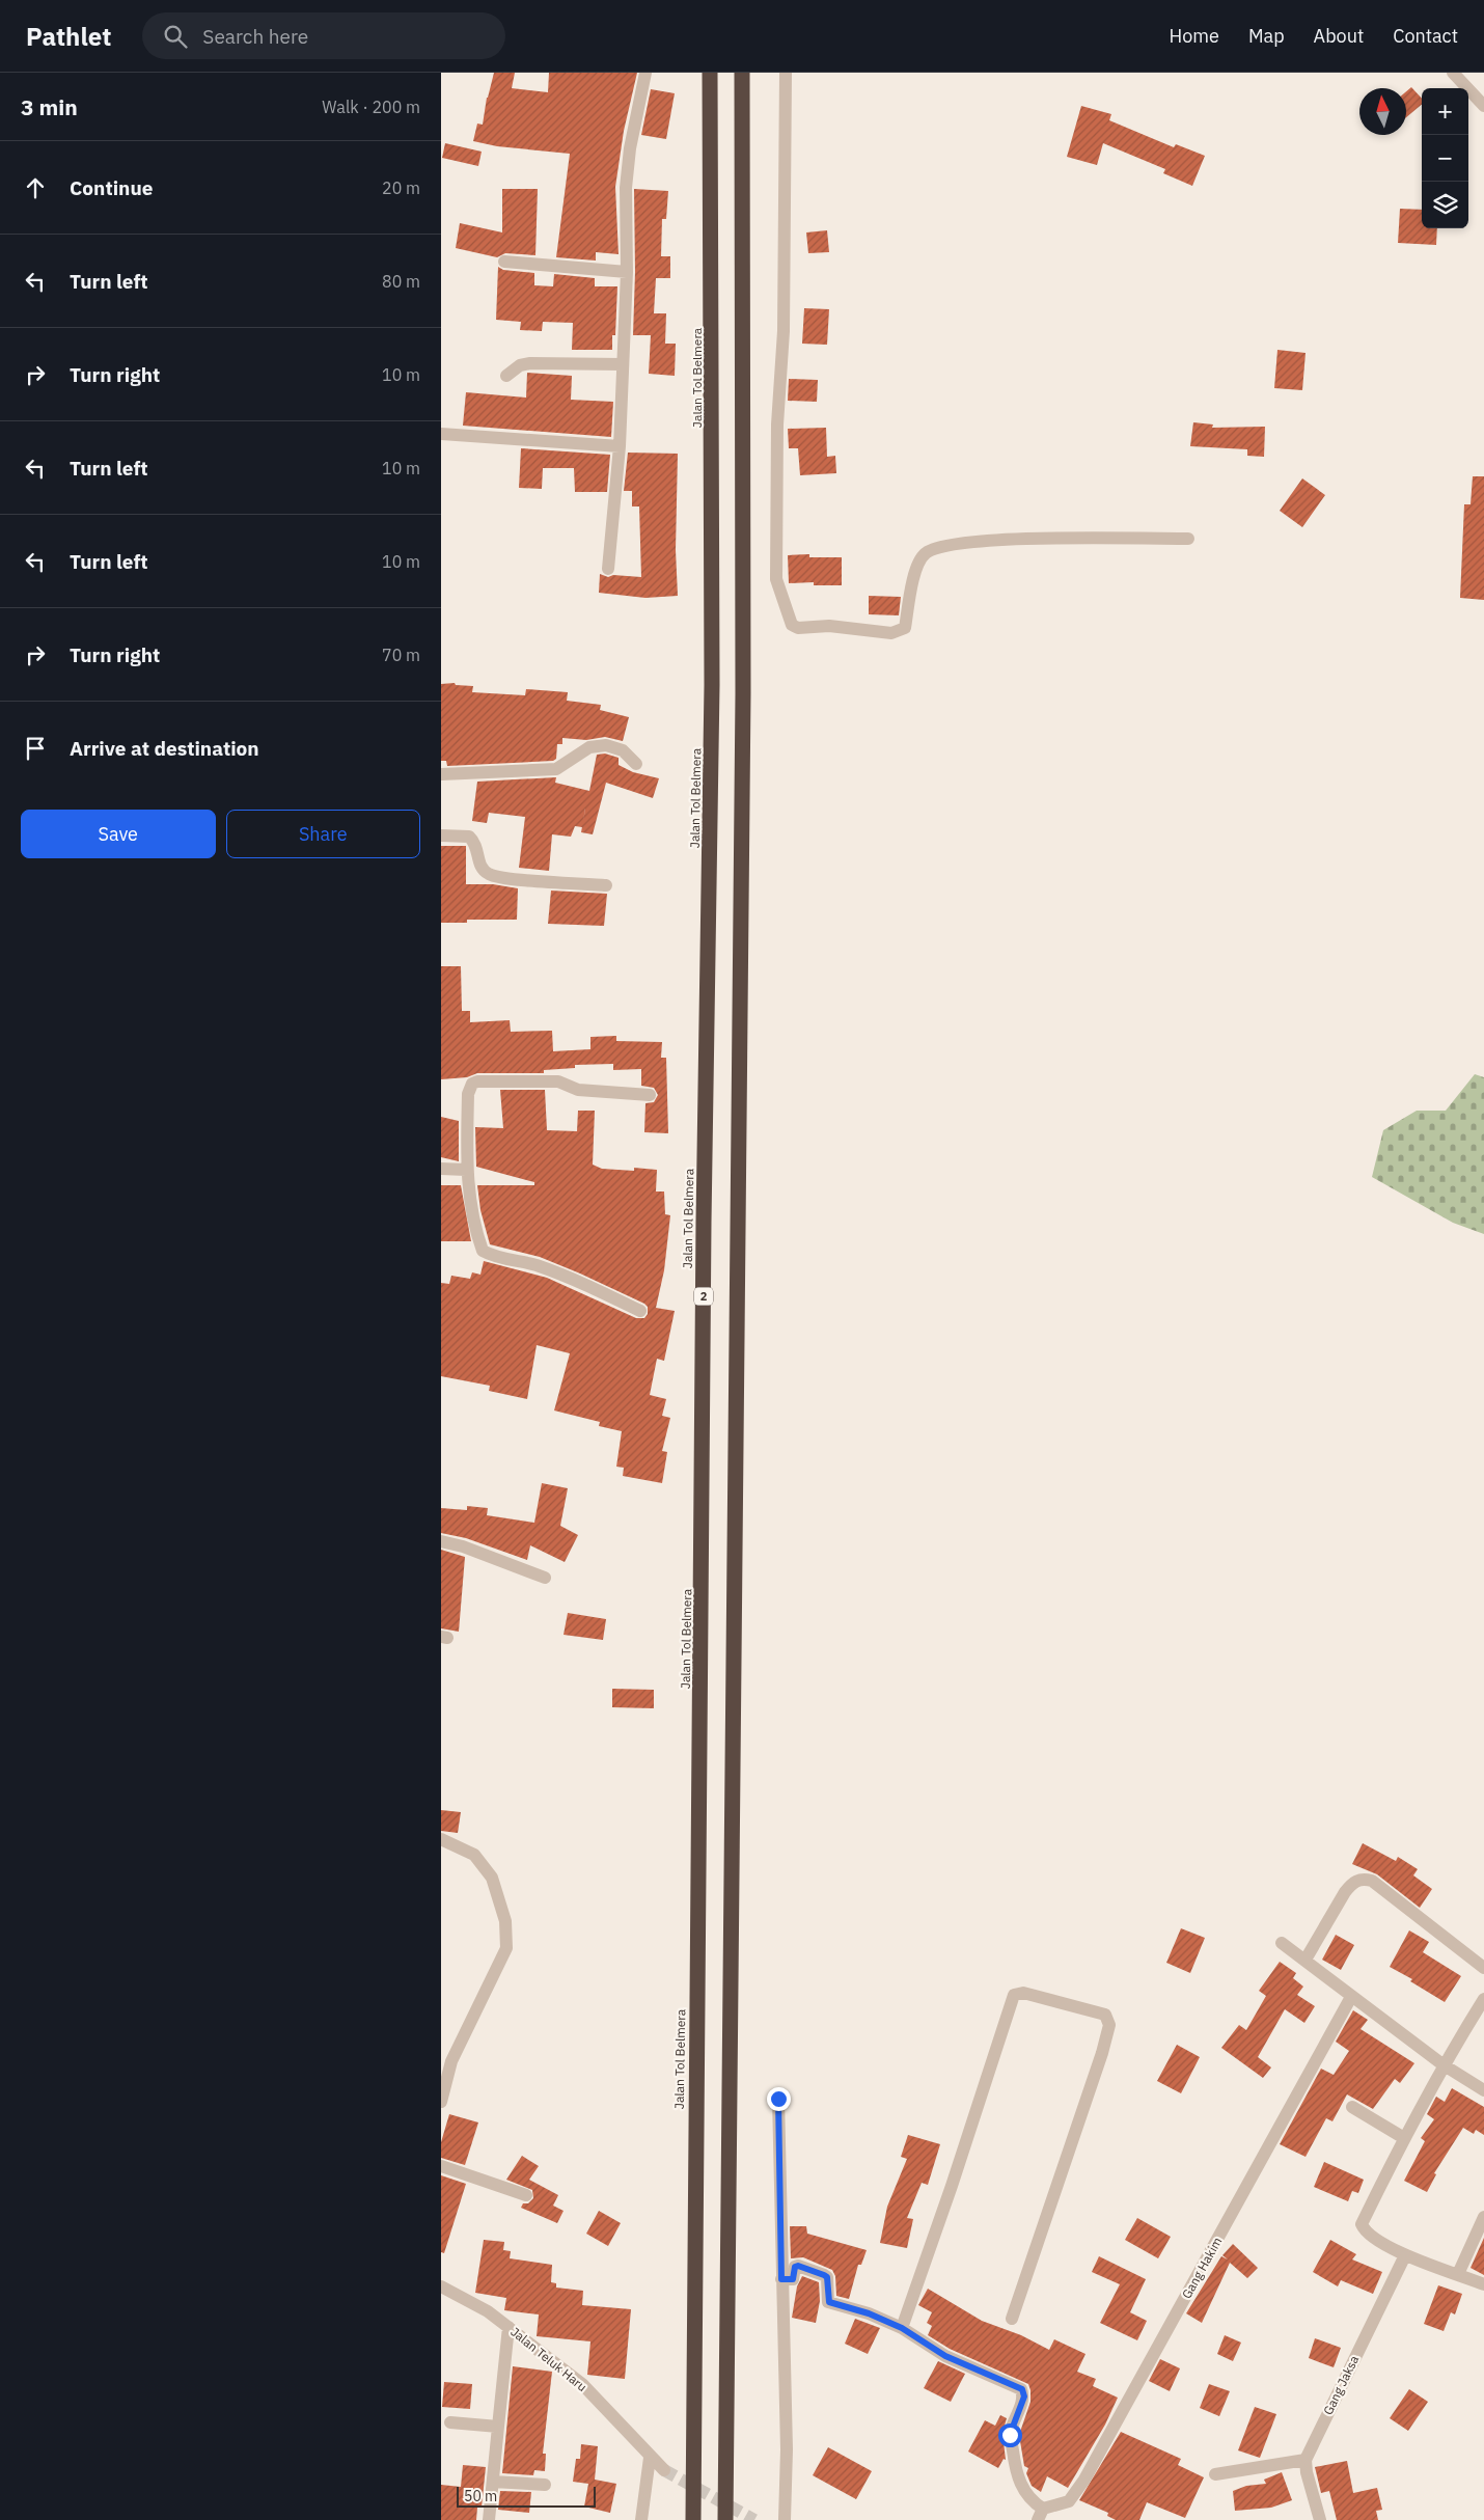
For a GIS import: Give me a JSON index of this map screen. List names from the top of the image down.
{
  "streets": {
    "highway": ["Jalan Tol Belmera", "2"],
    "street": ["Gang Hakim", "Jalan Teluk Haru", "Gang Jaksa"]
  },
  "scale_bar": "50 m",
  "north": "top",
  "page": {
    "header": "Pathlet",
    "search": "Search here",
    "nav": [
      "Home",
      "Map",
      "About",
      "Contact"
    ],
    "heading": ["3 min", "Walk · 200 m"],
    "map_buttons": ["+", "−"],
    "list": [
      ["Continue", "20 m"],
      ["Turn left", "80 m"],
      ["Turn right", "10 m"],
      ["Turn left", "10 m"],
      ["Turn left", "10 m"],
      ["Turn right", "70 m"],
      "Arrive at destination"
    ],
    "buttons": ["Save", "Share"],
    "scale": "50 m"
  }
}
